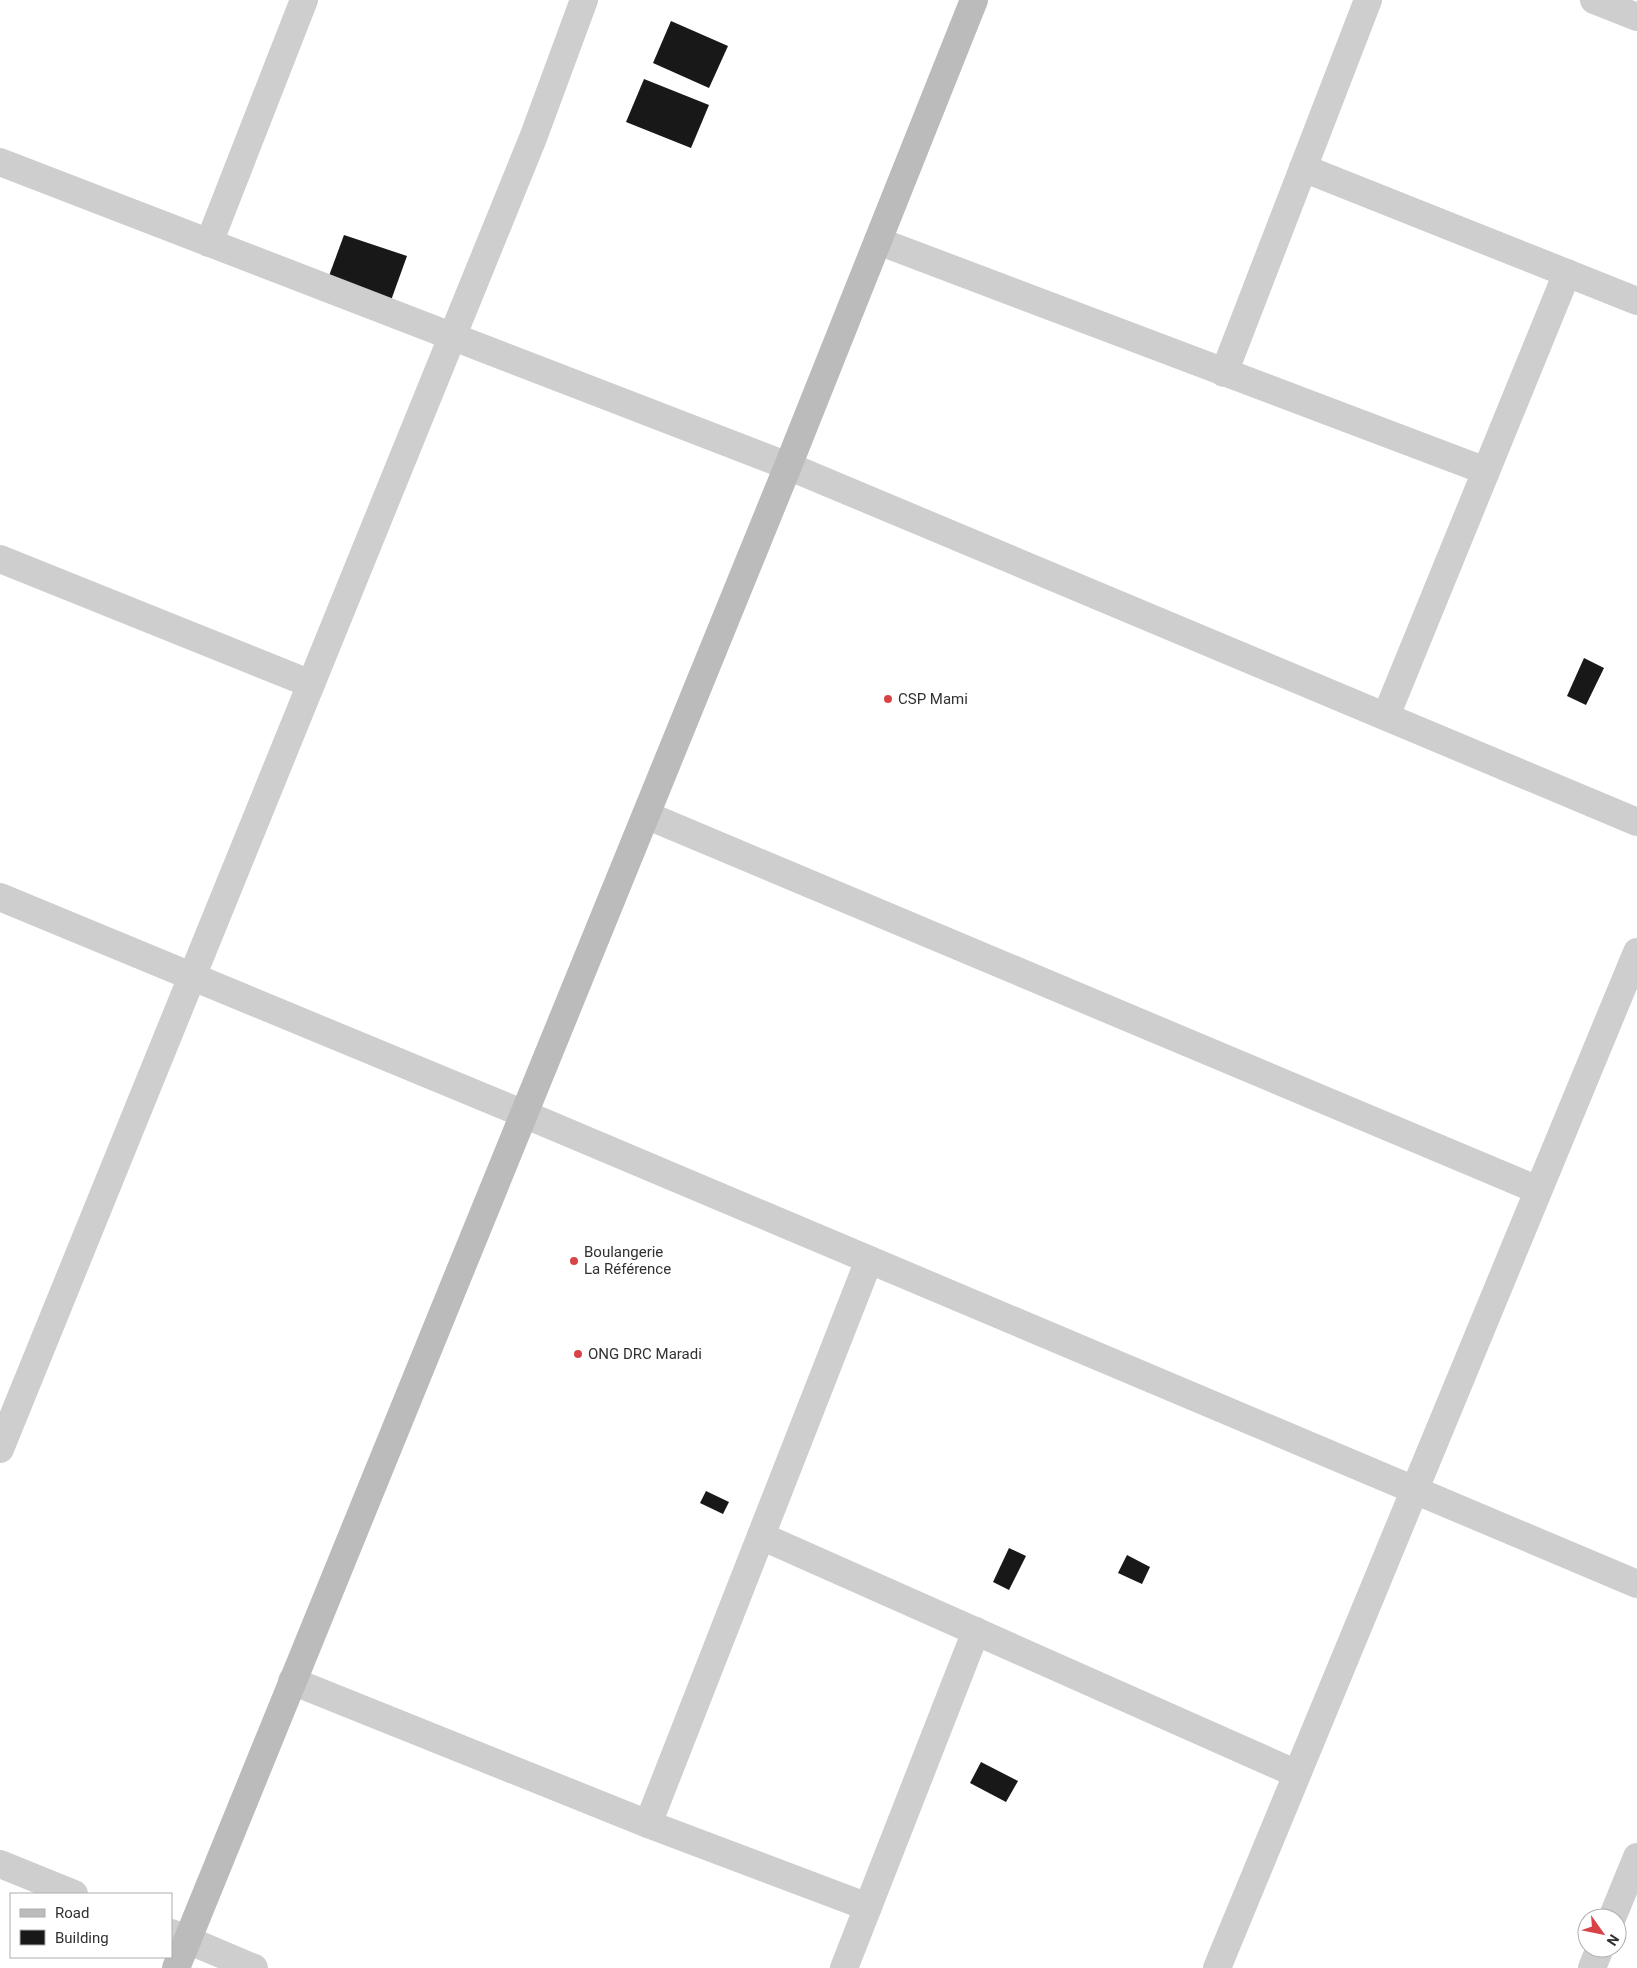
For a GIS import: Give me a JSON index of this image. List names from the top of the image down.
{
  "places": ["CSP Mami", "Boulangerie La Référence", "ONG DRC Maradi"],
  "legend": ["Road", "Building"],
  "north": "bottom right"
}
